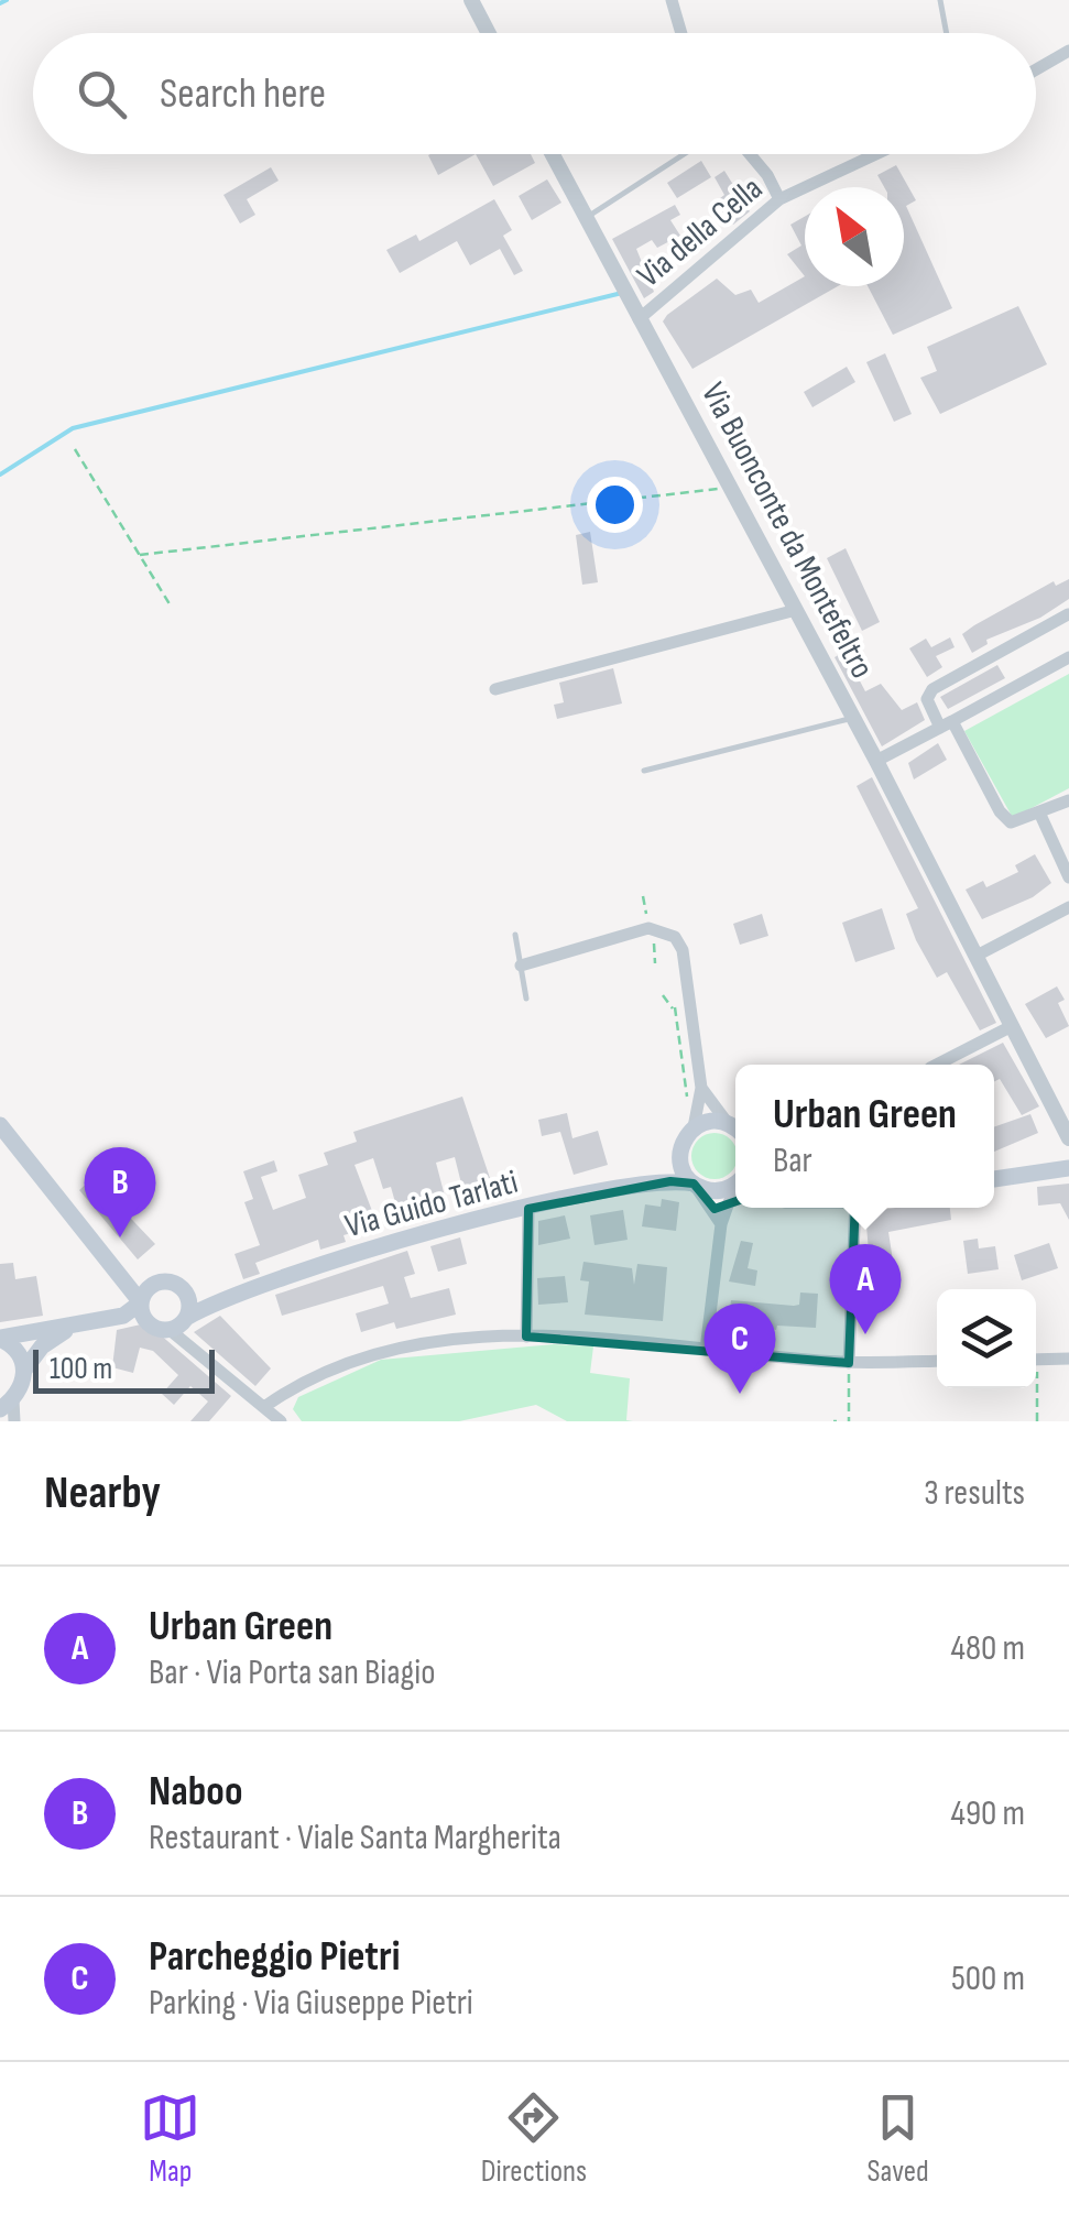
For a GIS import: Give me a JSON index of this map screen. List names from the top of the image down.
{
  "streets": {
    "main road": ["Via Guido Tarlati"],
    "street": ["Via della Cella", "Via Buonconte da Montefeltro"]
  },
  "crossings": [
    ["Via della Cella", "Via Buonconte da Montefeltro"]
  ],
  "scale_bar": "100 m",
  "north": "top left",
  "page": {
    "search": "Search here",
    "popup": ["Urban Green", "Bar"],
    "pins": ["B", "A", "C"],
    "scale": "100 m",
    "heading": ["Nearby", "3 results"],
    "list": [
      {
        "mark": "A",
        "name": "Urban Green",
        "note": "Bar · Via Porta san Biagio",
        "value": "480 m"
      },
      {
        "mark": "B",
        "name": "Naboo",
        "note": "Restaurant · Viale Santa Margherita",
        "value": "490 m"
      },
      {
        "mark": "C",
        "name": "Parcheggio Pietri",
        "note": "Parking · Via Giuseppe Pietri",
        "value": "500 m"
      }
    ],
    "nav": ["Map", "Directions", "Saved"]
  }
}
